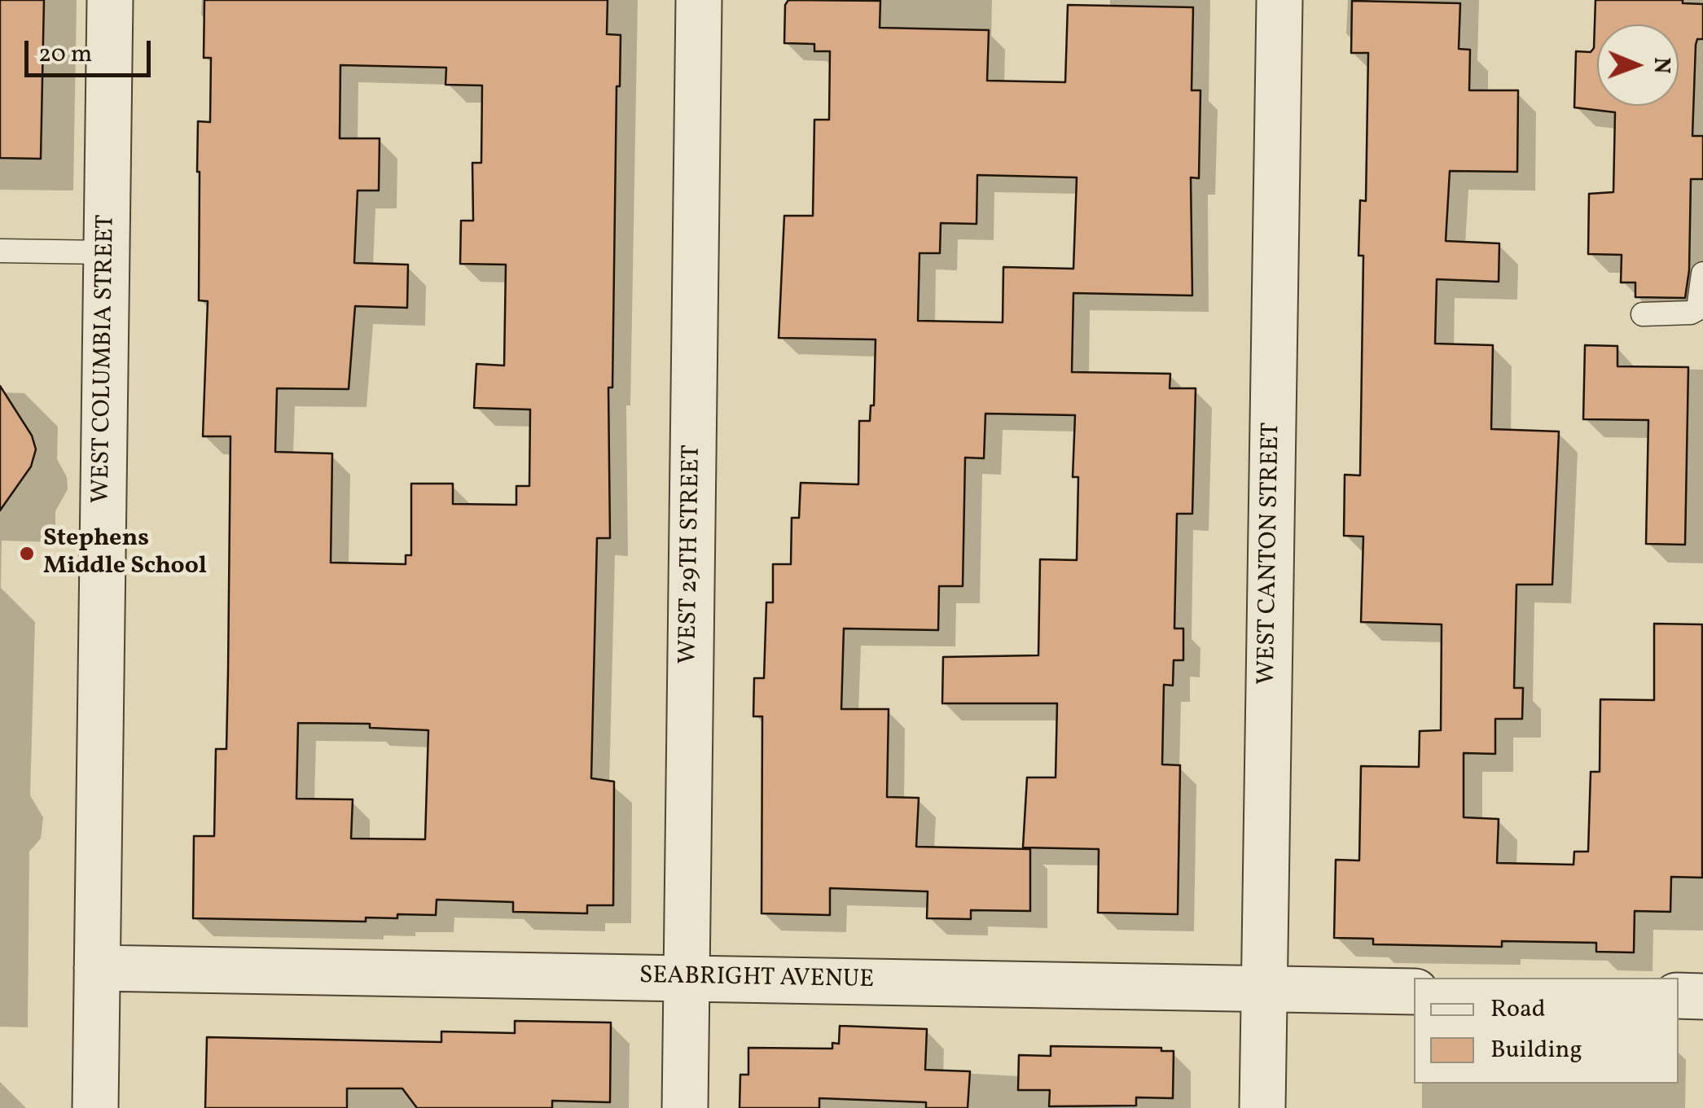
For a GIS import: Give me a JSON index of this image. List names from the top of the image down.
{
  "streets": {
    "street": [
      "WEST COLUMBIA STREET",
      "WEST CANTON STREET",
      "WEST 29TH STREET",
      "SEABRIGHT AVENUE"
    ]
  },
  "crossings": [
    ["WEST COLUMBIA STREET", "SEABRIGHT AVENUE"],
    ["WEST CANTON STREET", "SEABRIGHT AVENUE"],
    ["WEST 29TH STREET", "SEABRIGHT AVENUE"]
  ],
  "places": ["Stephens Middle School"],
  "legend": ["Road", "Building"],
  "scale_bar": "20 m",
  "north": "right"
}
